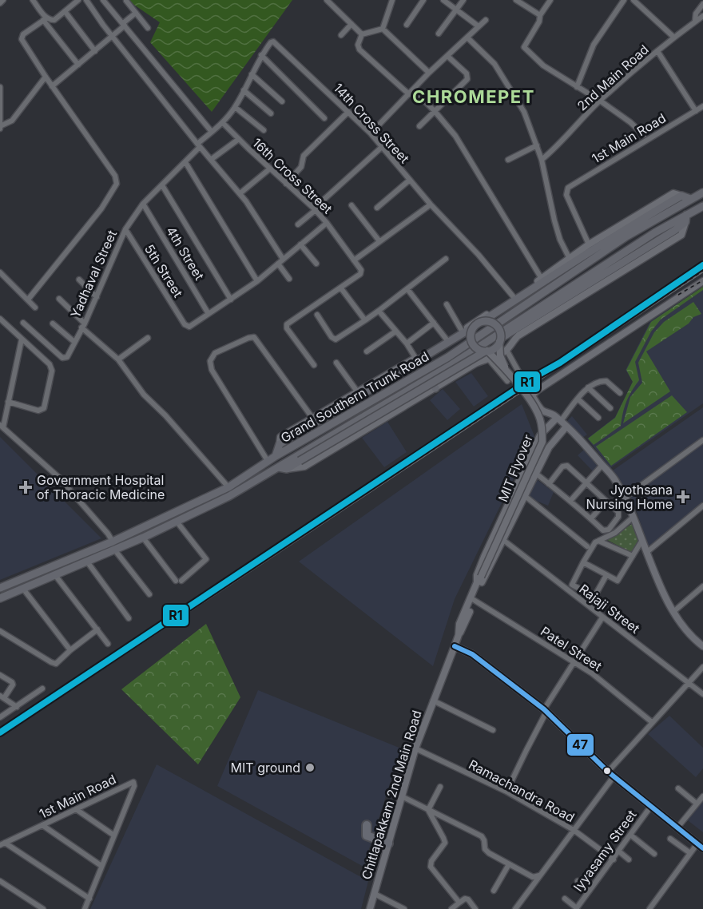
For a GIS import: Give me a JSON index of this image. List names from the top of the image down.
{
  "streets": {
    "main road": ["Grand Southern Trunk Road"],
    "street": [
      "2nd Main Road",
      "14th Cross Street",
      "1st Main Road",
      "16th Cross Street",
      "4th Street",
      "5th Street",
      "Yadhaval Street",
      "MIT Flyover",
      "Rajaji Street",
      "Patel Street",
      "Ramachandra Road",
      "Chitlapakkam 2nd Main Road",
      "Iyyasamy Street"
    ]
  },
  "crossings": [
    ["16th Cross Street", "Yadhaval Street"],
    ["4th Street", "5th Street"],
    ["4th Street", "Yadhaval Street"],
    ["5th Street", "Yadhaval Street"],
    ["Ramachandra Road", "Chitlapakkam 2nd Main Road"],
    ["Ramachandra Road", "Iyyasamy Street"]
  ],
  "districts": ["CHROMEPET"],
  "places": {
    "health": ["Government Hospital of Thoracic Medicine", "Jyothsana Nursing Home"],
    "other": ["MIT ground"]
  },
  "lines": ["transit line R1", "transit line 47"]
}
